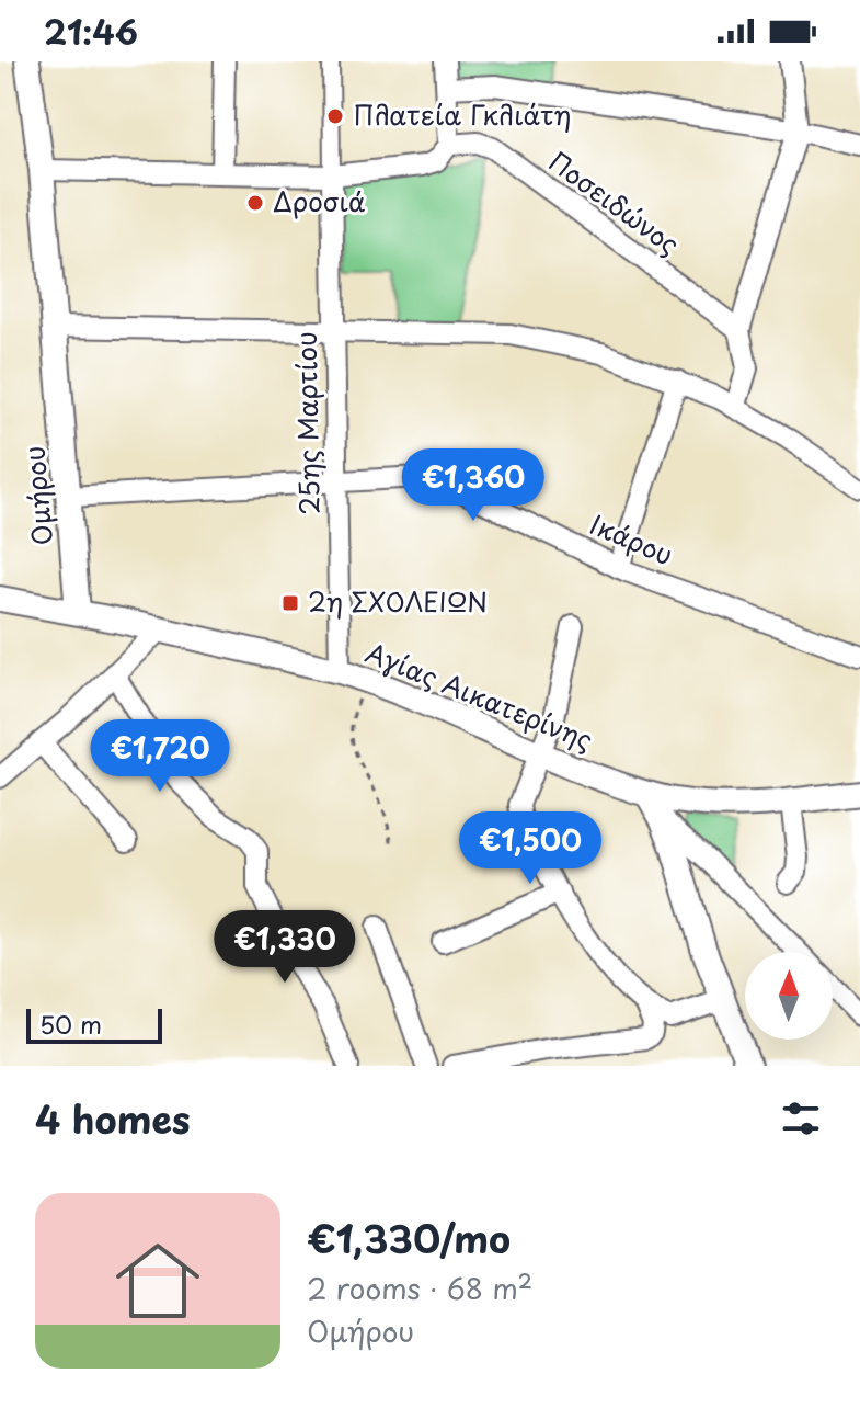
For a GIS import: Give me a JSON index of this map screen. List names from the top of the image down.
{
  "streets": {
    "street": [
      "Ποσειδώνος",
      "25ης Μαρτίου",
      "Ομήρου",
      "Ικάρου",
      "Αγίας Αικατερίνης"
    ]
  },
  "crossings": [
    ["25ης Μαρτίου", "Ικάρου"],
    ["25ης Μαρτίου", "Αγίας Αικατερίνης"],
    ["Ομήρου", "Ικάρου"],
    ["Ομήρου", "Αγίας Αικατερίνης"]
  ],
  "places": {
    "other": ["Πλατεία Γκλιάτη", "Δροσιά"],
    "transit": ["2η ΣΧΟΛΕΙΩΝ"]
  },
  "scale_bar": "50 m",
  "north": "top",
  "page": {
    "status": "21:46",
    "price": [
      "€1,360",
      "€1,720",
      "€1,500",
      "€1,330"
    ],
    "scale": "50 m",
    "heading": "4 homes",
    "list": [
      {
        "name": "€1,330/mo",
        "note": "2 rooms · 68 m² · Ομήρου"
      }
    ]
  }
}
